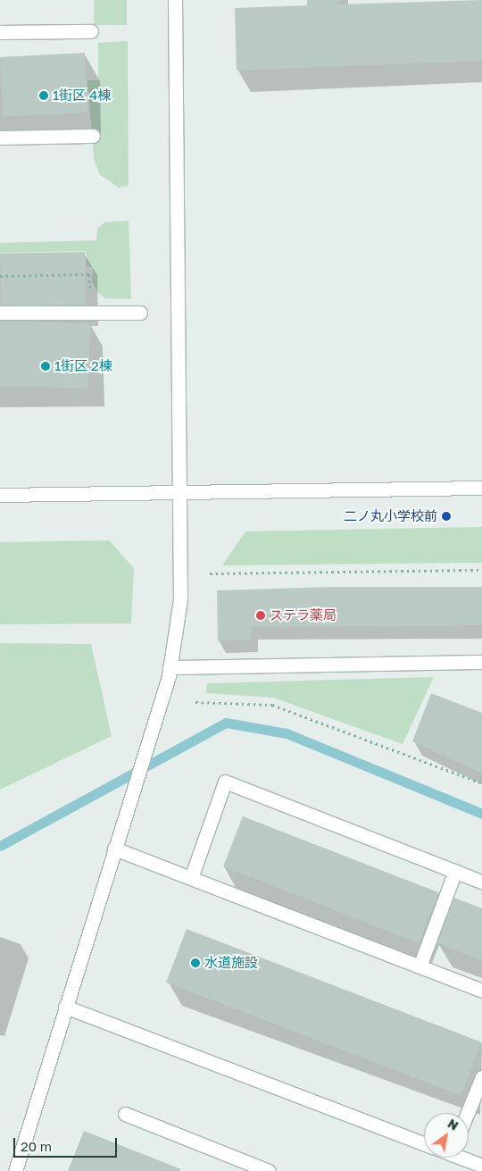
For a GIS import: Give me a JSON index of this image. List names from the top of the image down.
{
  "places": [
    "1街区 4棟",
    "1街区 2棟",
    "二ノ丸小学校前",
    "ステラ薬局",
    "水道施設"
  ],
  "scale_bar": "20 m",
  "north": "top right"
}
